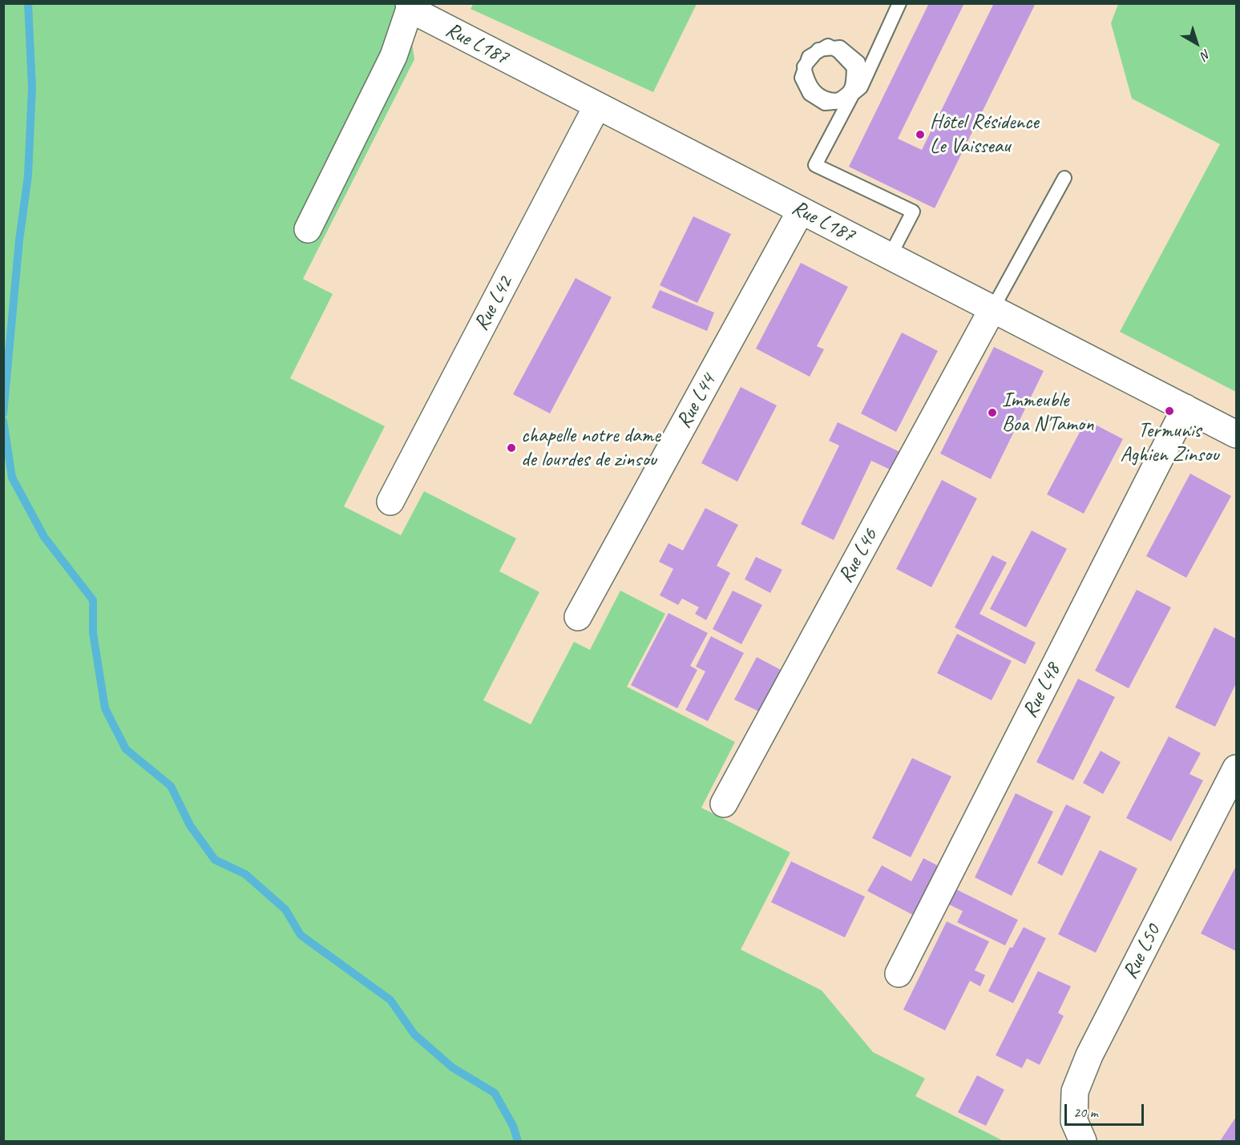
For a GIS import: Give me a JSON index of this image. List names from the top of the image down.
{
  "streets": {
    "street": [
      "Rue L187",
      "Rue L42",
      "Rue L44",
      "Rue L46",
      "Rue L48",
      "Rue L50"
    ]
  },
  "crossings": [
    ["Rue L187", "Rue L42"],
    ["Rue L187", "Rue L44"],
    ["Rue L187", "Rue L46"],
    ["Rue L187", "Rue L48"]
  ],
  "places": [
    "Hôtel Résidence Le Vaisseau",
    "Termunis Aghien Zinsou",
    "Immeuble Boa N'Tamon",
    "chapelle notre dame de lourdes de zinsou"
  ],
  "scale_bar": "20 m",
  "north": "bottom right"
}
